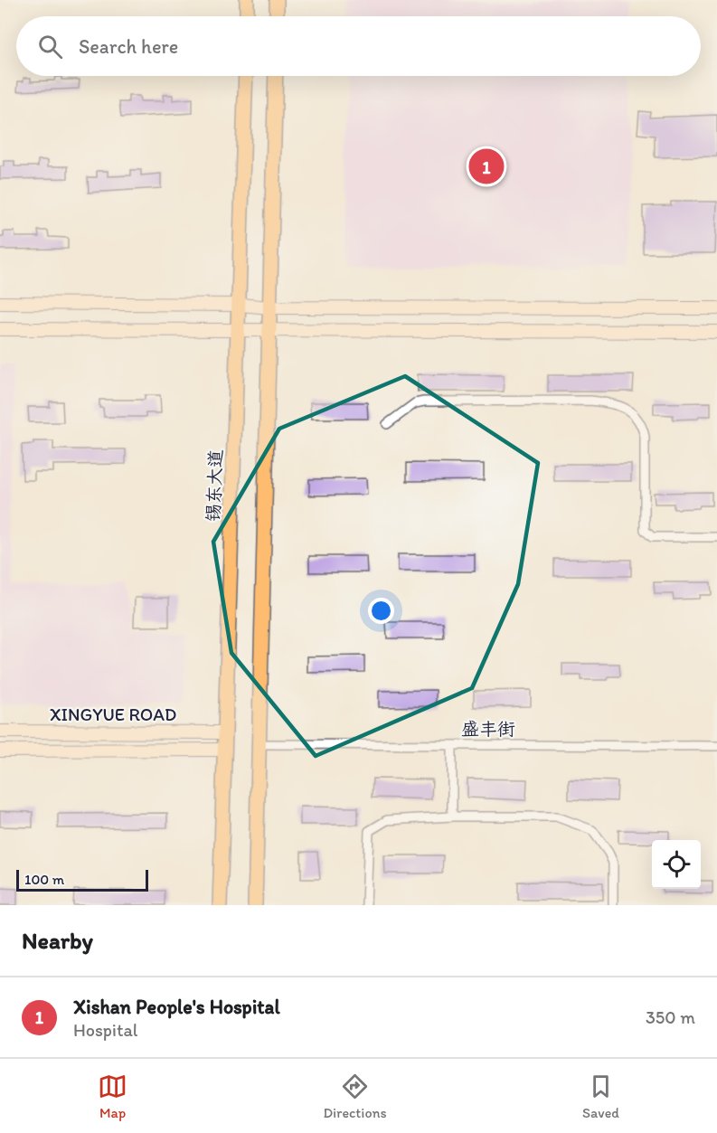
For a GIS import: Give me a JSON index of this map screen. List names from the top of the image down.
{
  "streets": {
    "main road": ["锡东大道", "XINGYUE ROAD"],
    "street": ["盛丰街"]
  },
  "crossings": [
    ["锡东大道", "XINGYUE ROAD"]
  ],
  "scale_bar": "100 m",
  "page": {
    "search": "Search here",
    "pins": "1",
    "scale": "100 m",
    "heading": "Nearby",
    "list": [
      {
        "mark": "1",
        "name": "Xishan People's Hospital",
        "note": "Hospital",
        "value": "350 m"
      }
    ],
    "nav": ["Map", "Directions", "Saved"]
  }
}
